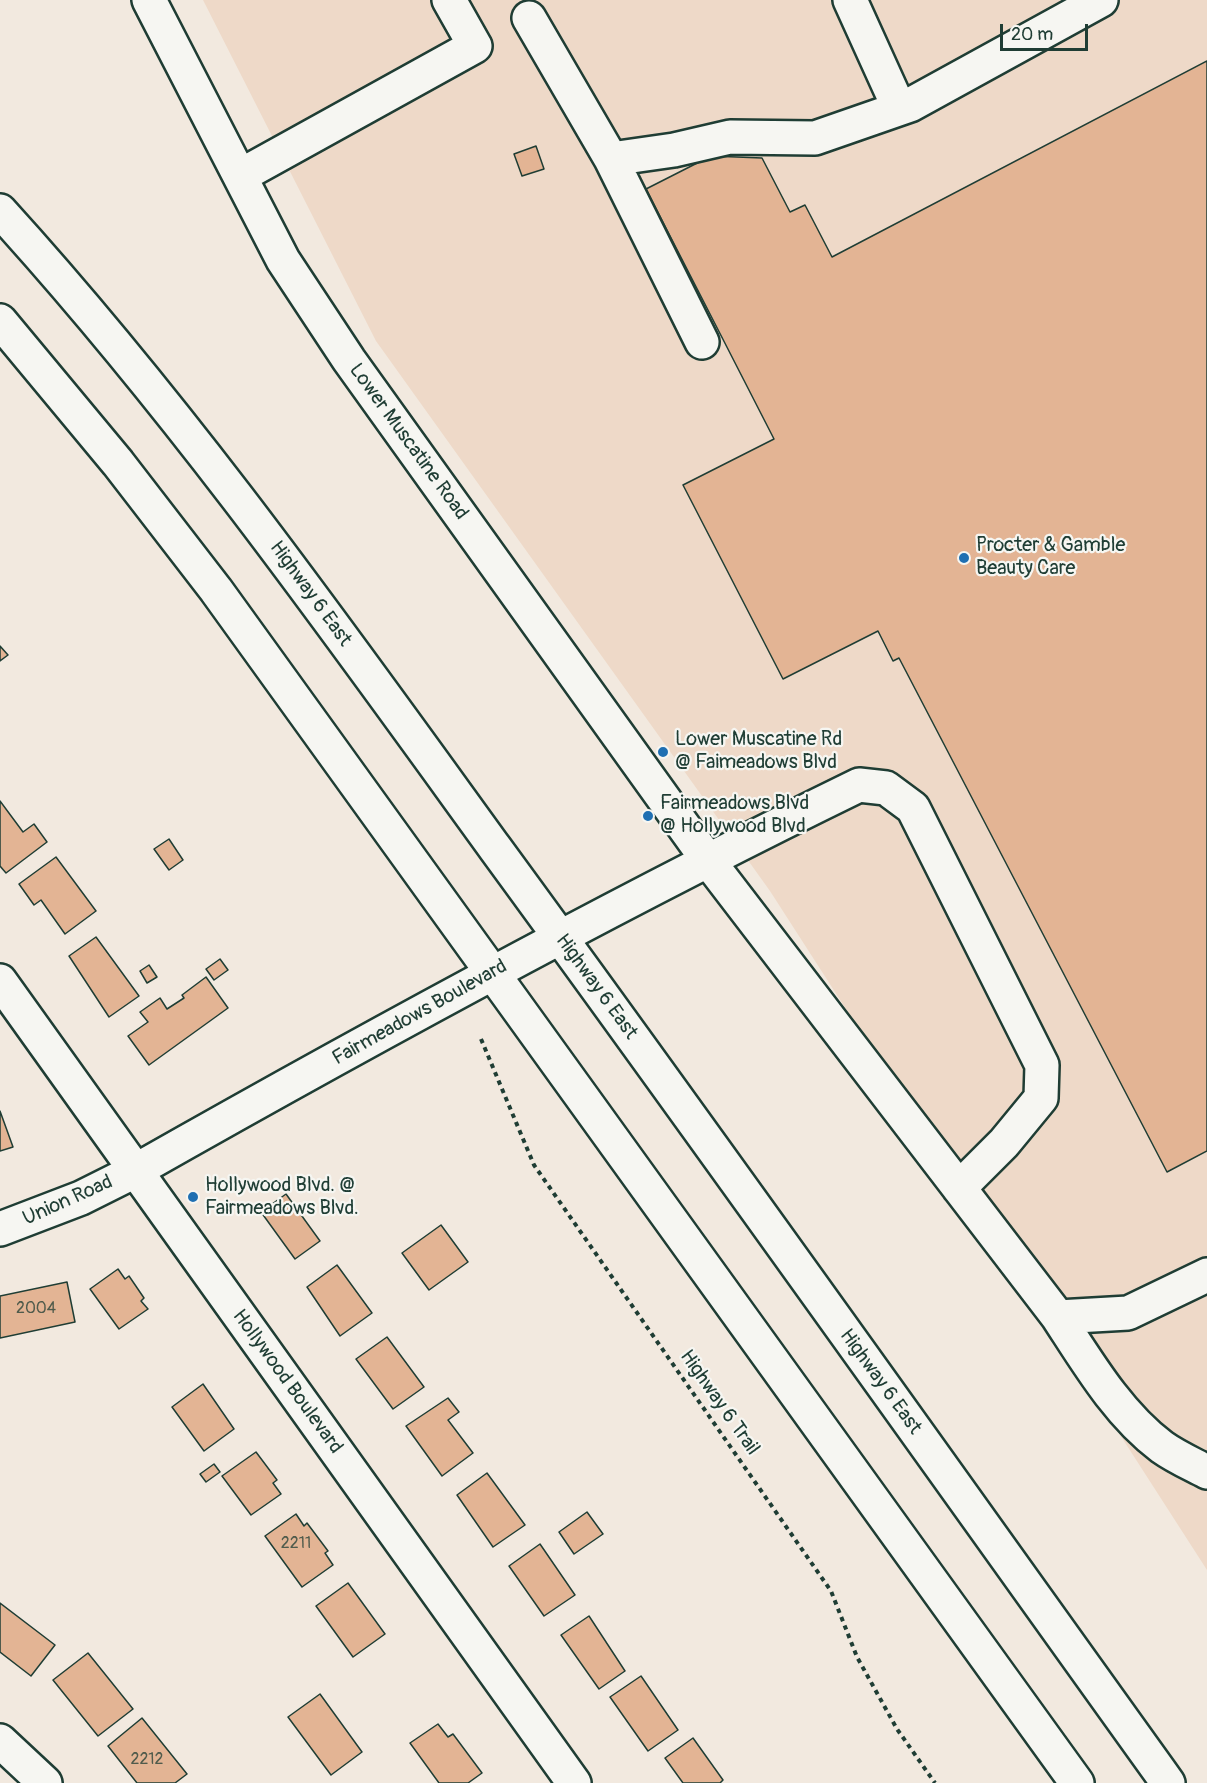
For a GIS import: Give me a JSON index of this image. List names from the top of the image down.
{
  "streets": {
    "main road": [
      "Lower Muscatine Road",
      "Highway 6 East",
      "Fairmeadows Boulevard",
      "Union Road",
      "Hollywood Boulevard"
    ],
    "path": ["Highway 6 Trail"]
  },
  "crossings": [
    ["Lower Muscatine Road", "Fairmeadows Boulevard"],
    ["Highway 6 East", "Fairmeadows Boulevard"],
    ["Fairmeadows Boulevard", "Union Road"],
    ["Fairmeadows Boulevard", "Hollywood Boulevard"],
    ["Union Road", "Hollywood Boulevard"]
  ],
  "places": [
    "Procter & Gamble Beauty Care",
    "Lower Muscatine Rd @ Faimeadows Blvd",
    "Fairmeadows Blvd @ Hollywood Blvd",
    "Hollywood Blvd. @ Fairmeadows Blvd."
  ],
  "house_numbers": ["2004", "2211", "2212"],
  "scale_bar": "20 m"
}
